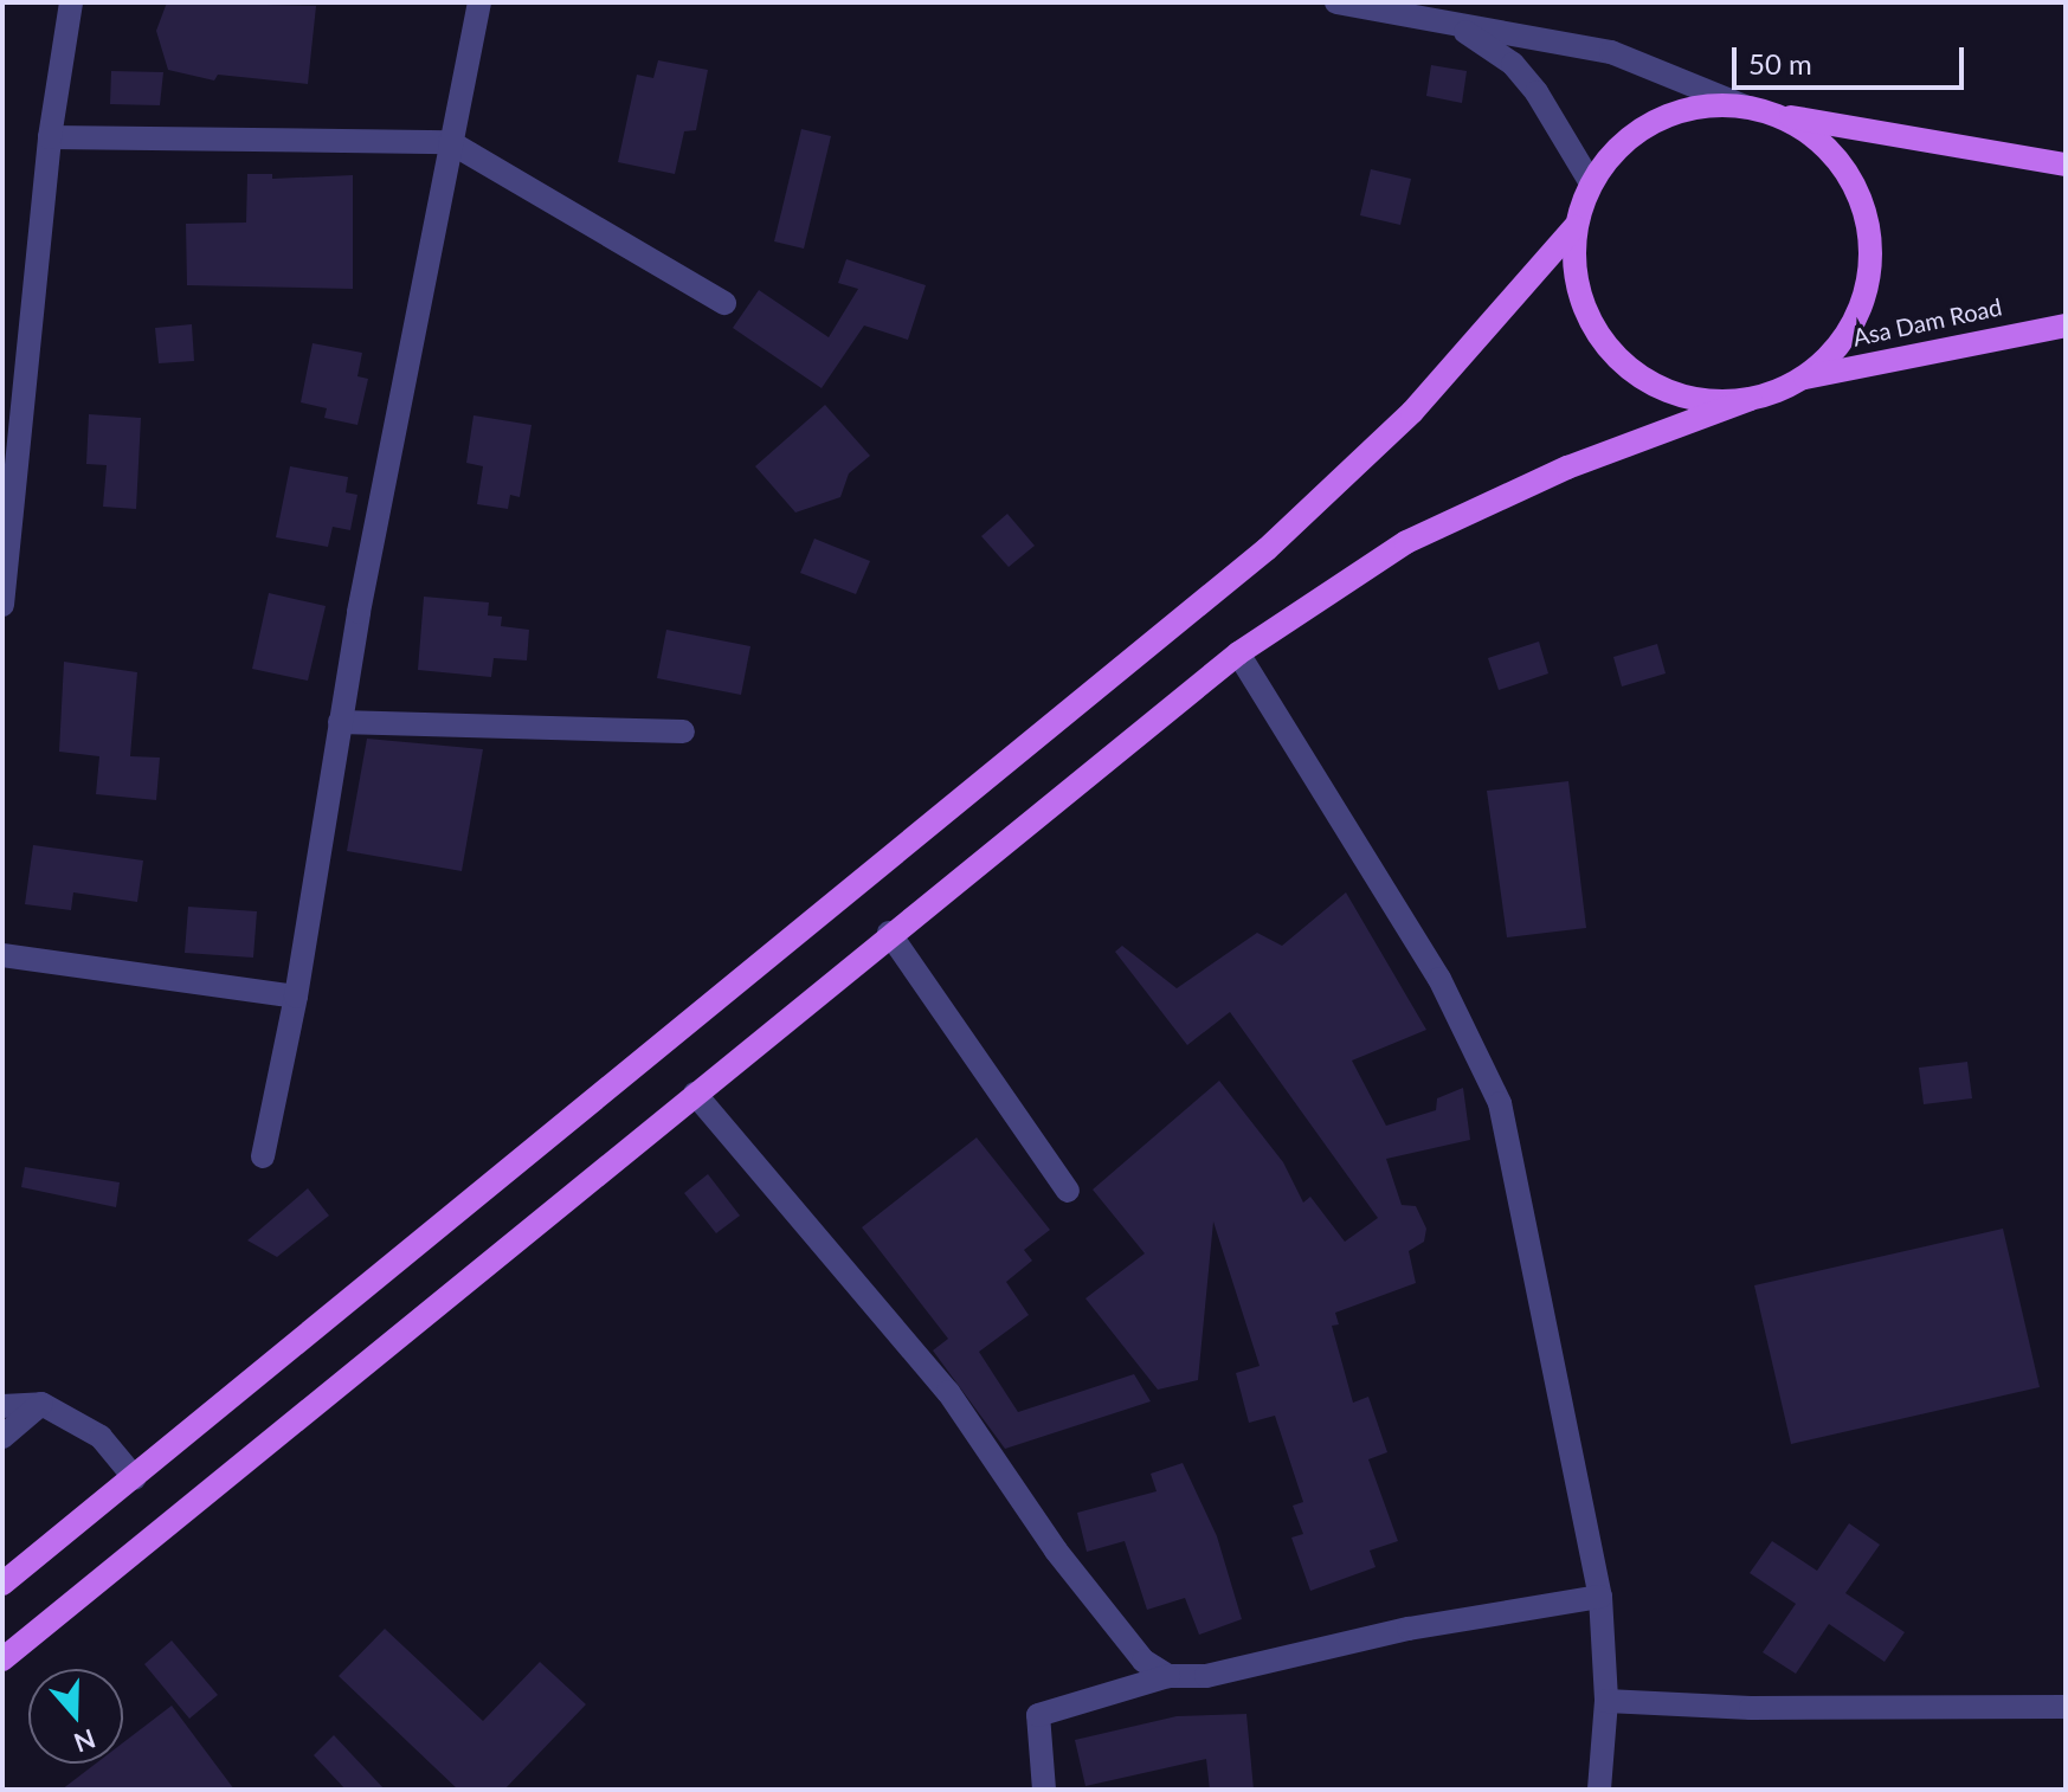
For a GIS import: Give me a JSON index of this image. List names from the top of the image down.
{
  "streets": {
    "main road": ["Asa Dam Road"]
  },
  "scale_bar": "50 m",
  "north": "bottom"
}
